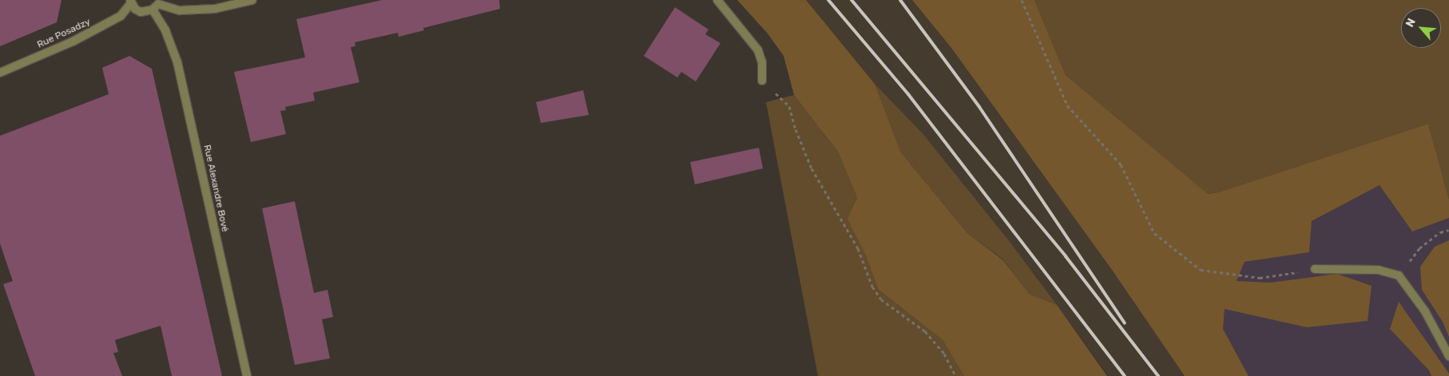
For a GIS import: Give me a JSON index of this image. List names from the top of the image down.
{
  "streets": {
    "street": ["Rue Posadzy", "Rue Alexandre Bové"]
  },
  "north": "top left"
}
